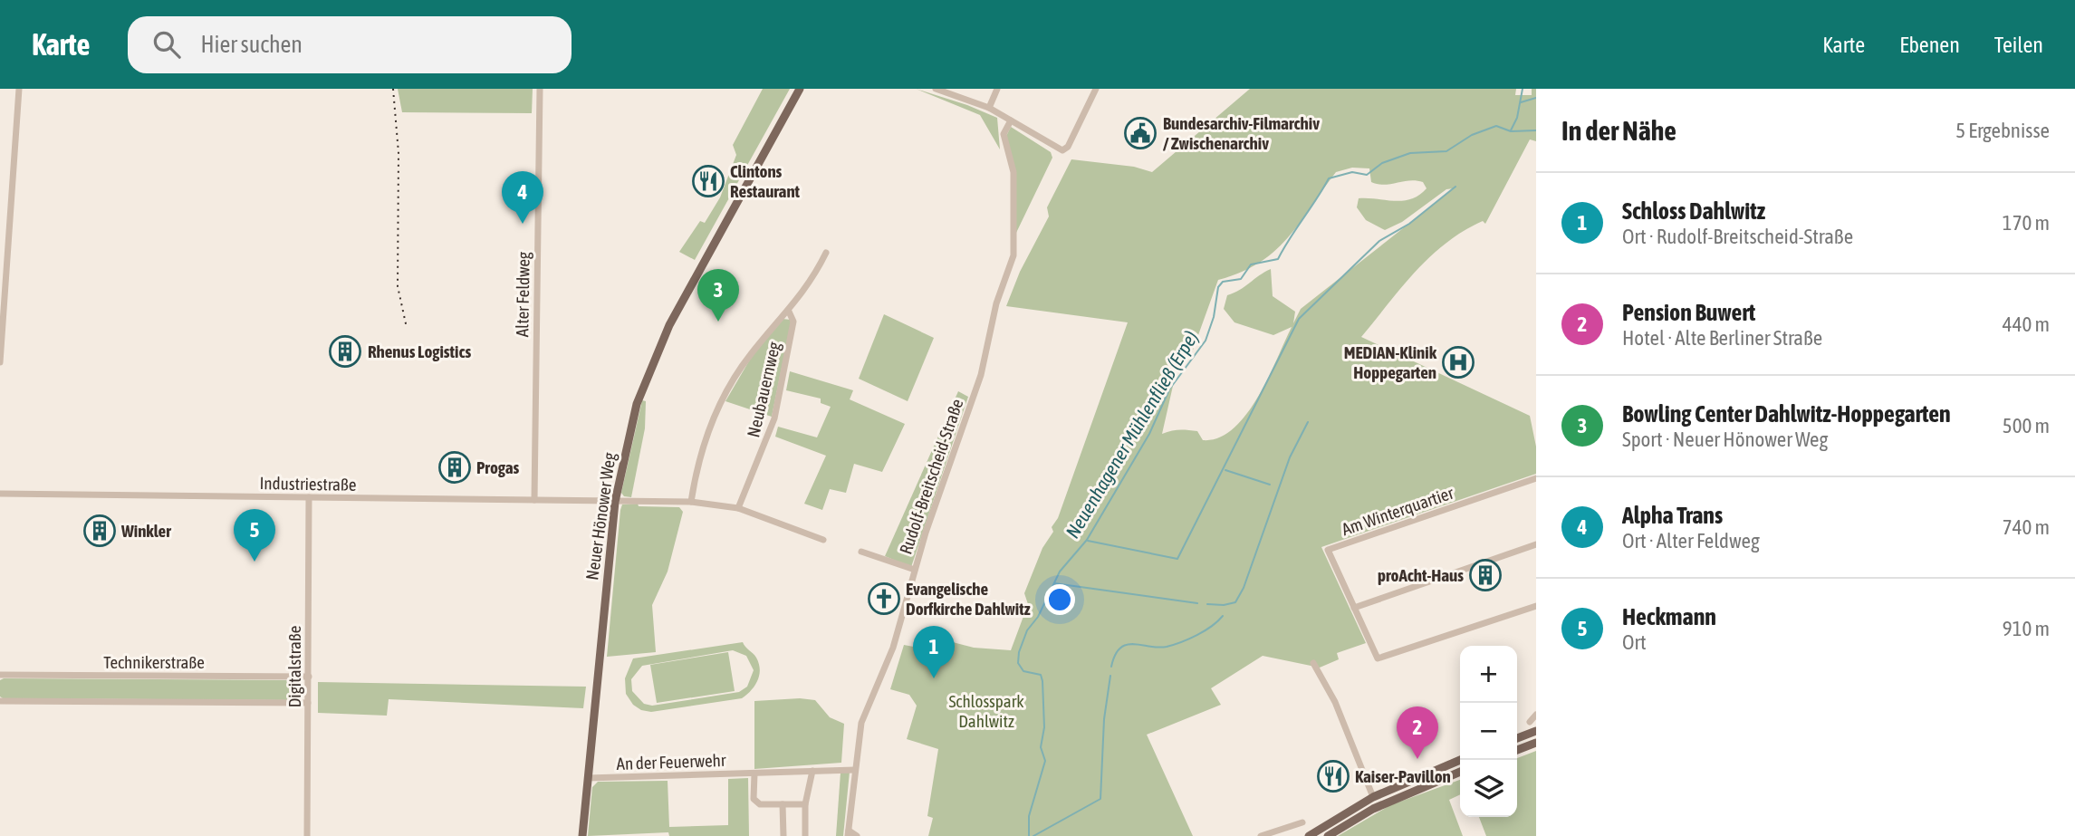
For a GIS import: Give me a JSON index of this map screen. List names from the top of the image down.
{
  "streets": {
    "main road": ["Neuer Hönower Weg"],
    "street": [
      "Alter Feldweg",
      "Neubauernweg",
      "Rudolf-Breitscheid-Straße",
      "Industriestraße",
      "Am Winterquartier",
      "Technikerstraße",
      "Digitalstraße",
      "An der Feuerwehr"
    ]
  },
  "crossings": [
    ["Alter Feldweg", "Industriestraße"],
    ["Neubauernweg", "Industriestraße"],
    ["Rudolf-Breitscheid-Straße", "An der Feuerwehr"],
    ["Industriestraße", "Neuer Hönower Weg"],
    ["Industriestraße", "Digitalstraße"],
    ["Neuer Hönower Weg", "An der Feuerwehr"],
    ["Technikerstraße", "Digitalstraße"]
  ],
  "water": ["Neuenhagener Mühlenfließ (Erpe)"],
  "parks": ["Schlosspark Dahlwitz"],
  "places": {
    "public building": ["Bundesarchiv-Filmarchiv / Zwischenarchiv"],
    "restaurant": ["Clintons Restaurant", "Kaiser-Pavillon"],
    "building": [
      "Rhenus Logistics",
      "Progas",
      "Winkler",
      "proAcht-Haus"
    ],
    "hospital": ["MEDIAN-Klinik Hoppegarten"],
    "church": ["Evangelische Dorfkirche Dahlwitz"]
  },
  "page": {
    "header": "Karte",
    "search": "Hier suchen",
    "nav": ["Karte", "Ebenen", "Teilen"],
    "heading": ["In der Nähe", "5 Ergebnisse"],
    "pins": [
      "4",
      "3",
      "5",
      "1",
      "2"
    ],
    "list": [
      {
        "mark": "1",
        "name": "Schloss Dahlwitz",
        "note": "Ort · Rudolf-Breitscheid-Straße",
        "value": "170 m"
      },
      {
        "mark": "2",
        "name": "Pension Buwert",
        "note": "Hotel · Alte Berliner Straße",
        "value": "440 m"
      },
      {
        "mark": "3",
        "name": "Bowling Center Dahlwitz-Hoppegarten",
        "note": "Sport · Neuer Hönower Weg",
        "value": "500 m"
      },
      {
        "mark": "4",
        "name": "Alpha Trans",
        "note": "Ort · Alter Feldweg",
        "value": "740 m"
      },
      {
        "mark": "5",
        "name": "Heckmann",
        "note": "Ort",
        "value": "910 m"
      }
    ],
    "map_buttons": ["+", "−"]
  }
}
